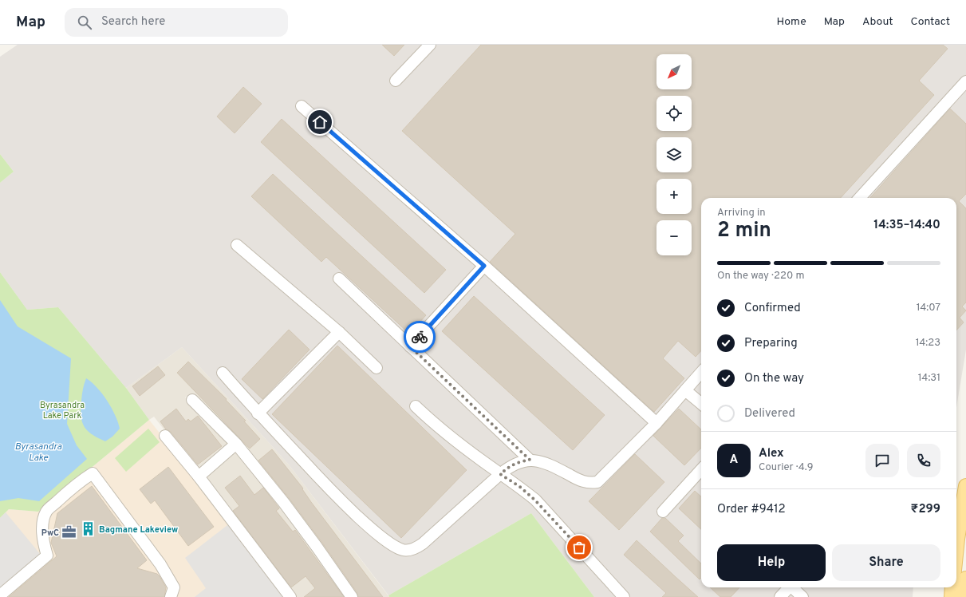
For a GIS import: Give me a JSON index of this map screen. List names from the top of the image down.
{
  "water": ["Byrasandra Lake"],
  "parks": ["Byrasandra Lake Park"],
  "places": {
    "building": ["Bagmane Lakeview"],
    "office": ["PwC"]
  },
  "north": "bottom left",
  "page": {
    "header": "Map",
    "search": "Search here",
    "nav": [
      "Home",
      "Map",
      "About",
      "Contact"
    ],
    "map_buttons": ["+", "−"],
    "heading": ["2 min", "Arriving in", "14:35–14:40"],
    "panel": [
      "Alex",
      "Courier · 4.9",
      "Order #9412",
      "₹299"
    ],
    "bar": "On the way · 220 m",
    "list": [
      ["Confirmed", "14:07"],
      ["Preparing", "14:23"],
      ["On the way", "14:31"],
      "Delivered"
    ],
    "round": "A",
    "buttons": ["Help", "Share"]
  }
}
